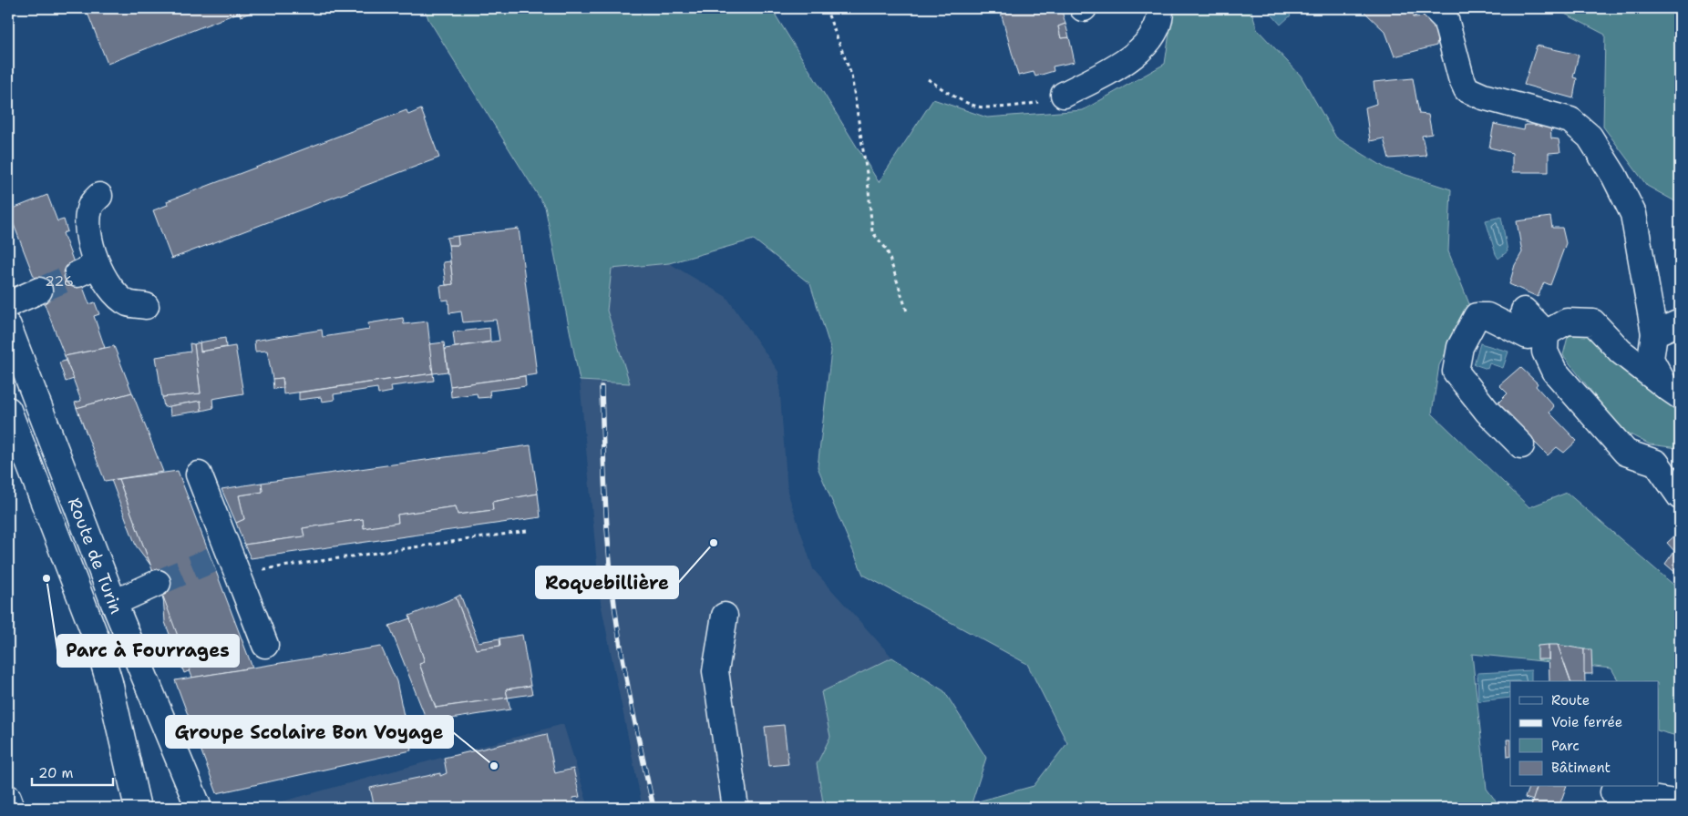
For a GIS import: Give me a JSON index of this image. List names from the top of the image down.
{
  "streets": {
    "main road": ["Route de Turin"]
  },
  "places": ["Roquebillière", "Parc à Fourrages", "Groupe Scolaire Bon Voyage"],
  "house_numbers": ["226"],
  "legend": [
    "Route",
    "Voie ferrée",
    "Parc",
    "Bâtiment"
  ],
  "scale_bar": "20 m"
}
